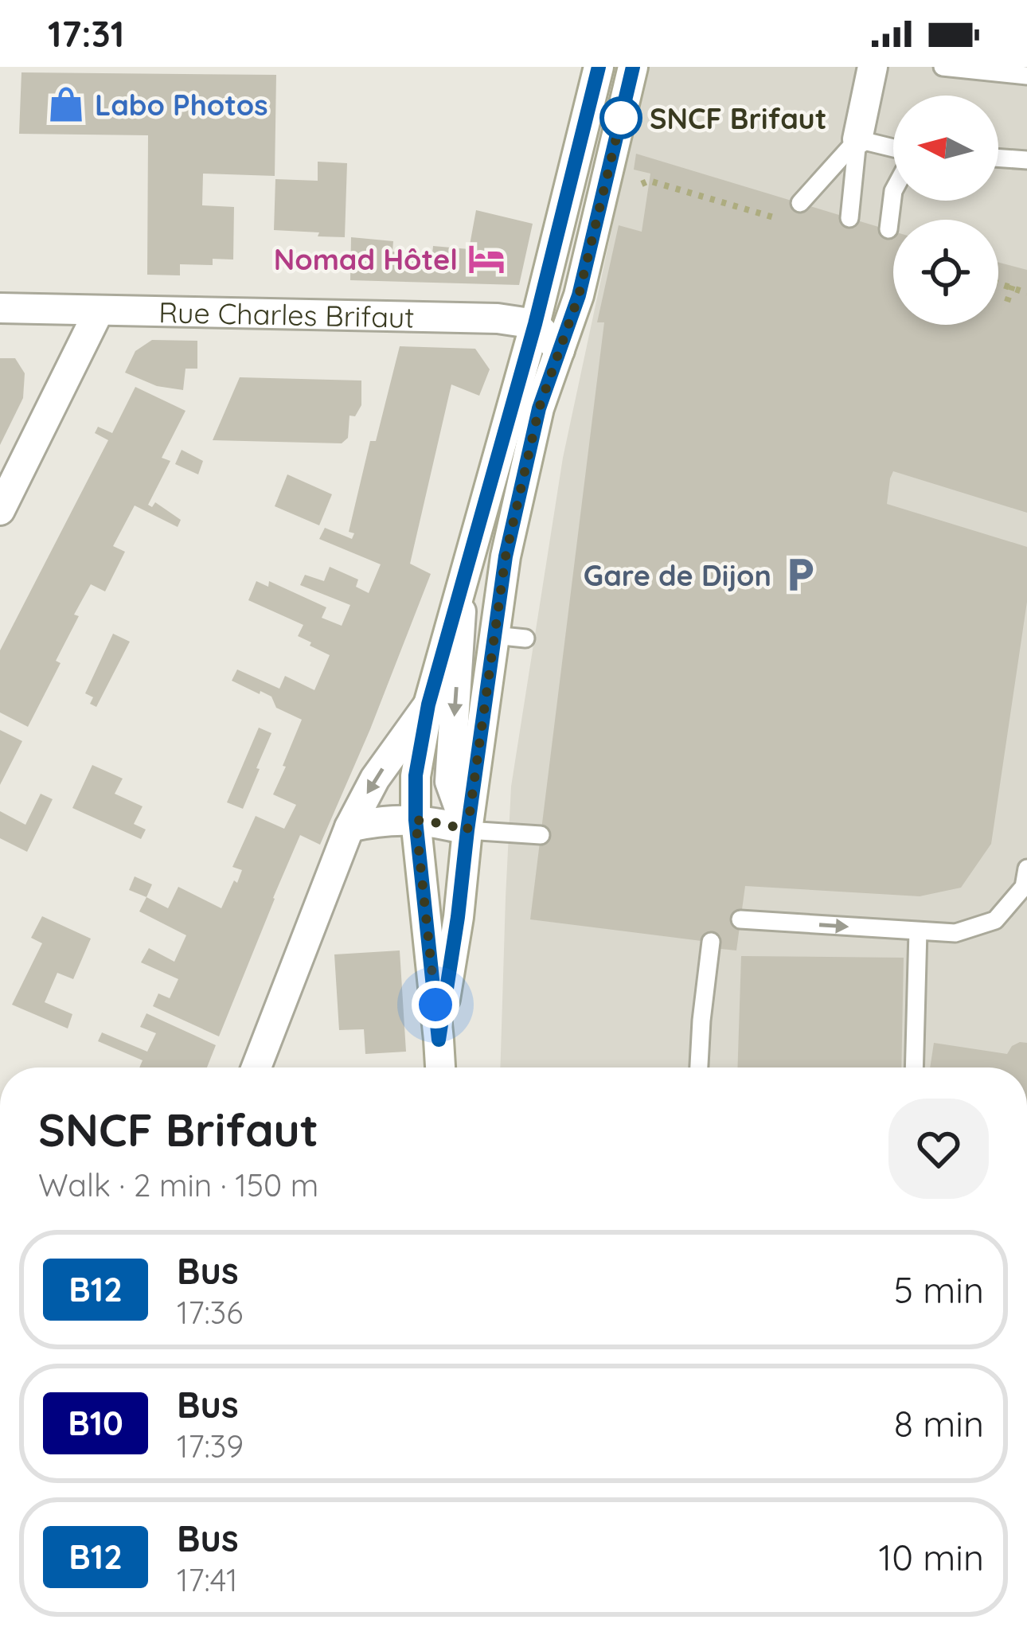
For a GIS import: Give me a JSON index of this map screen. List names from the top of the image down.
{
  "streets": {
    "main road": ["Rue Charles Brifaut"]
  },
  "places": {
    "shop": ["Labo Photos"],
    "other": ["SNCF Brifaut"],
    "hotel": ["Nomad Hôtel"],
    "parking": ["Gare de Dijon"]
  },
  "lines": ["bus line B12"],
  "north": "left",
  "page": {
    "status": "17:31",
    "heading": ["SNCF Brifaut", "Walk · 2 min · 150 m"],
    "list": [
      {
        "mark": "B12",
        "name": "Bus",
        "note": "17:36",
        "value": "5 min"
      },
      {
        "mark": "B10",
        "name": "Bus",
        "note": "17:39",
        "value": "8 min"
      },
      {
        "mark": "B12",
        "name": "Bus",
        "note": "17:41",
        "value": "10 min"
      }
    ]
  }
}
